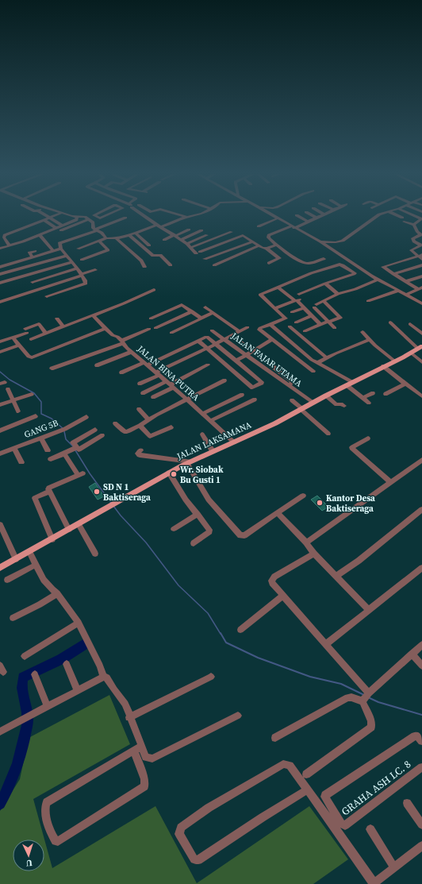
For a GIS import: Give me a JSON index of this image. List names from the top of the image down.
{
  "streets": {
    "main road": ["JALAN LAKSAMANA"],
    "street": [
      "JALAN FAJAR UTAMA",
      "JALAN BINA PUTRA",
      "GANG 5B",
      "GRAHA ASH LC. 8"
    ]
  },
  "crossings": [
    ["JALAN FAJAR UTAMA", "JALAN LAKSAMANA"],
    ["JALAN BINA PUTRA", "JALAN LAKSAMANA"]
  ],
  "places": ["Wr. Siobak Bu Gusti 1", "SD N 1 Baktiseraga", "Kantor Desa Baktiseraga"],
  "north": "bottom"
}
